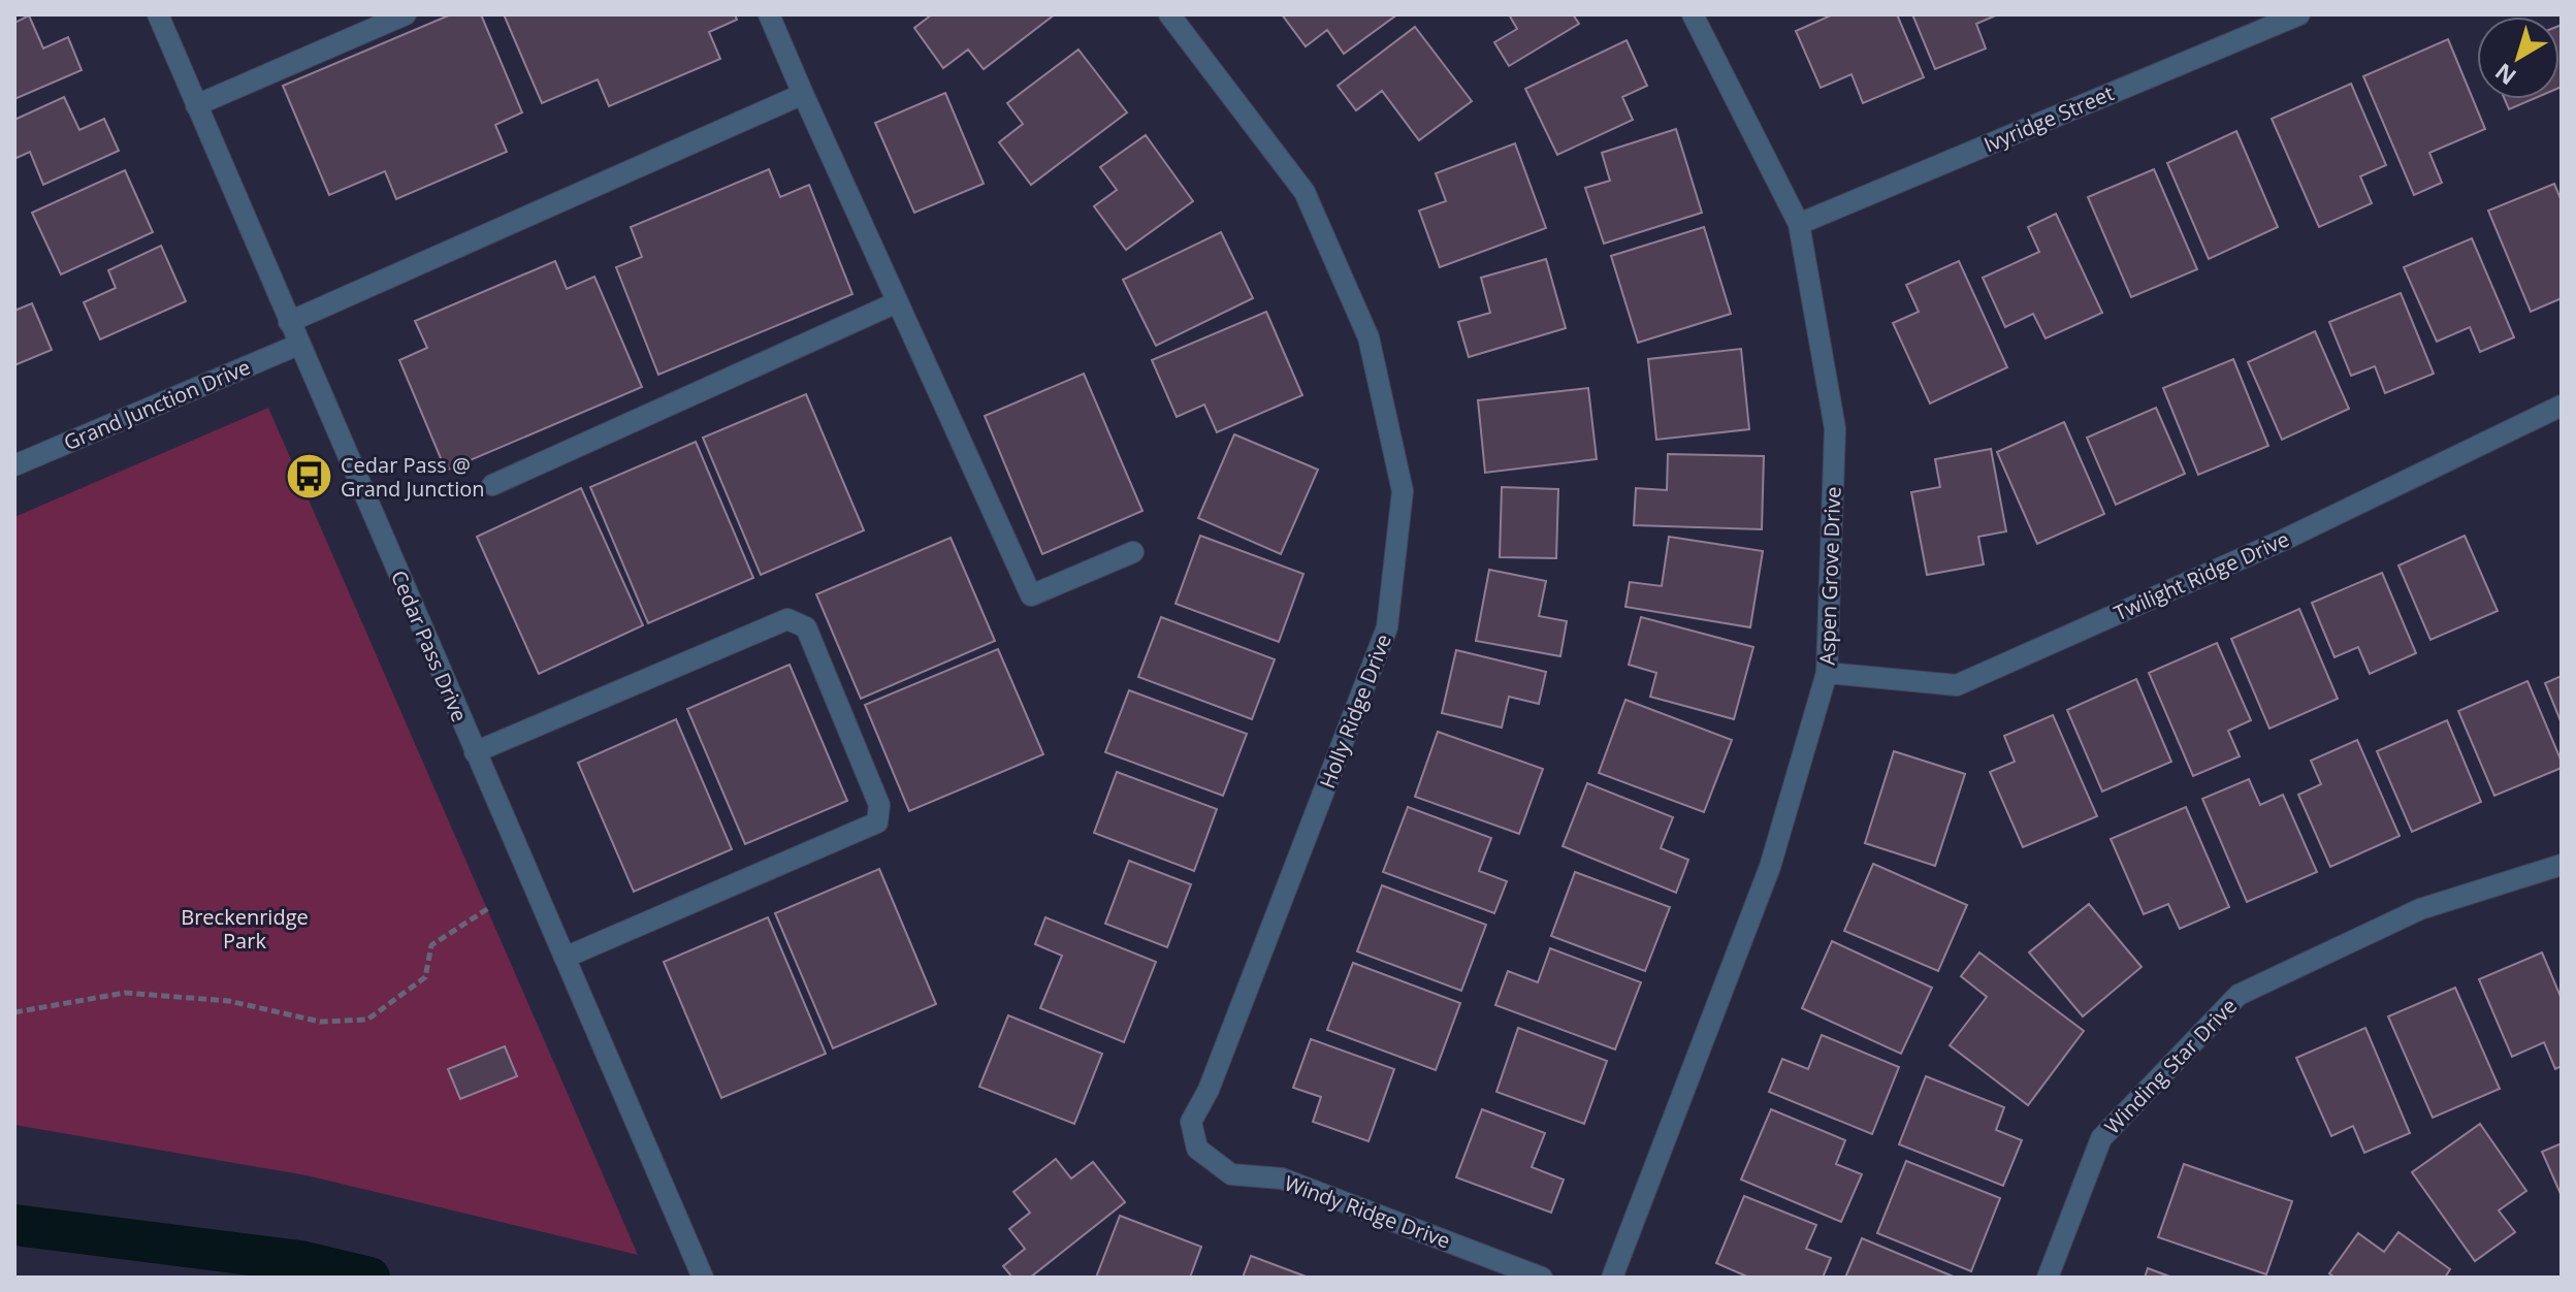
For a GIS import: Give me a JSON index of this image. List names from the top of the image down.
{
  "streets": {
    "street": [
      "Ivyridge Street",
      "Grand Junction Drive",
      "Aspen Grove Drive",
      "Twilight Ridge Drive",
      "Cedar Pass Drive",
      "Holly Ridge Drive",
      "Winding Star Drive",
      "Windy Ridge Drive"
    ]
  },
  "crossings": [
    ["Ivyridge Street", "Aspen Grove Drive"],
    ["Grand Junction Drive", "Cedar Pass Drive"],
    ["Aspen Grove Drive", "Twilight Ridge Drive"],
    ["Holly Ridge Drive", "Windy Ridge Drive"]
  ],
  "parks": ["Breckenridge Park"],
  "places": {
    "bus stop": ["Cedar Pass @ Grand Junction"]
  },
  "north": "bottom left"
}
